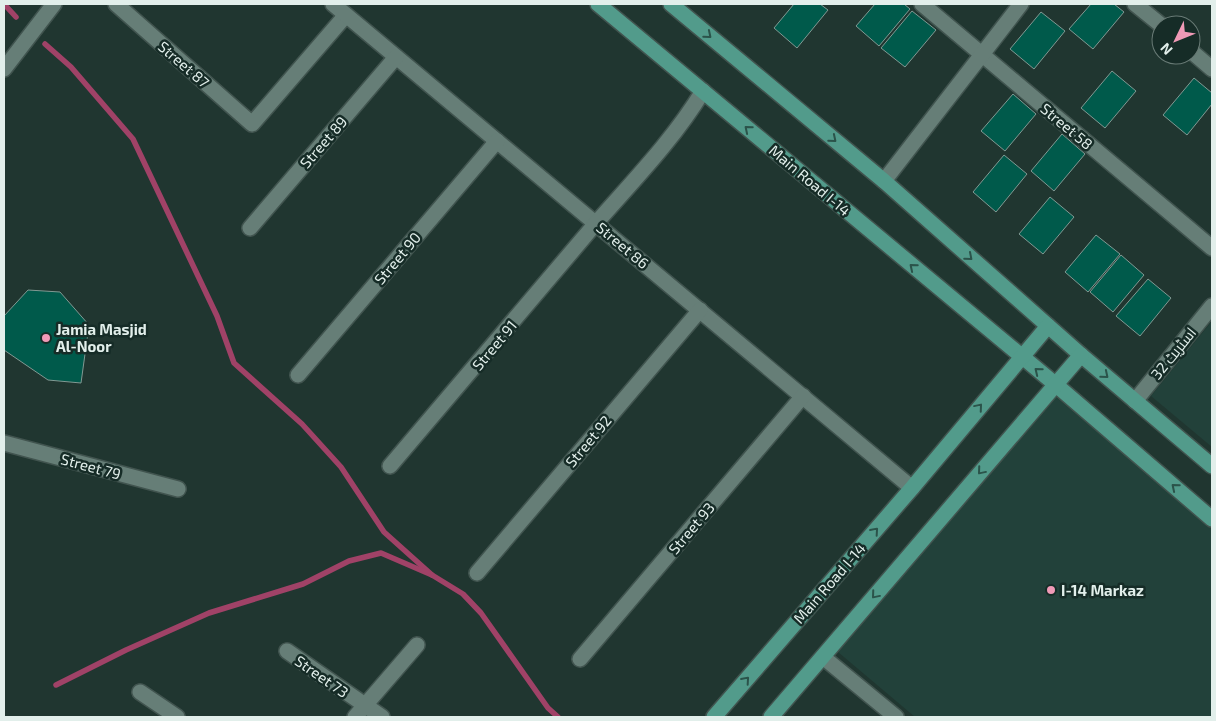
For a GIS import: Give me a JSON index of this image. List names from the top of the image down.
{
  "streets": {
    "main road": ["Main Road I-14"],
    "street": [
      "Street 87",
      "Street 58",
      "Street 89",
      "Street 86",
      "Street 90",
      "Street 91",
      "اسٹریٹ 32",
      "Street 92",
      "Street 79",
      "Street 93",
      "Street 73"
    ]
  },
  "crossings": [
    ["Street 87", "Street 86"],
    ["Street 89", "Street 86"],
    ["Main Road I-14", "Street 86"],
    ["Main Road I-14", "Street 91"],
    ["Street 86", "Street 90"],
    ["Street 86", "Street 91"],
    ["Street 86", "Street 92"],
    ["Street 86", "Street 93"]
  ],
  "places": ["Jamia Masjid Al-Noor", "I-14 Markaz"],
  "north": "bottom left"
}
